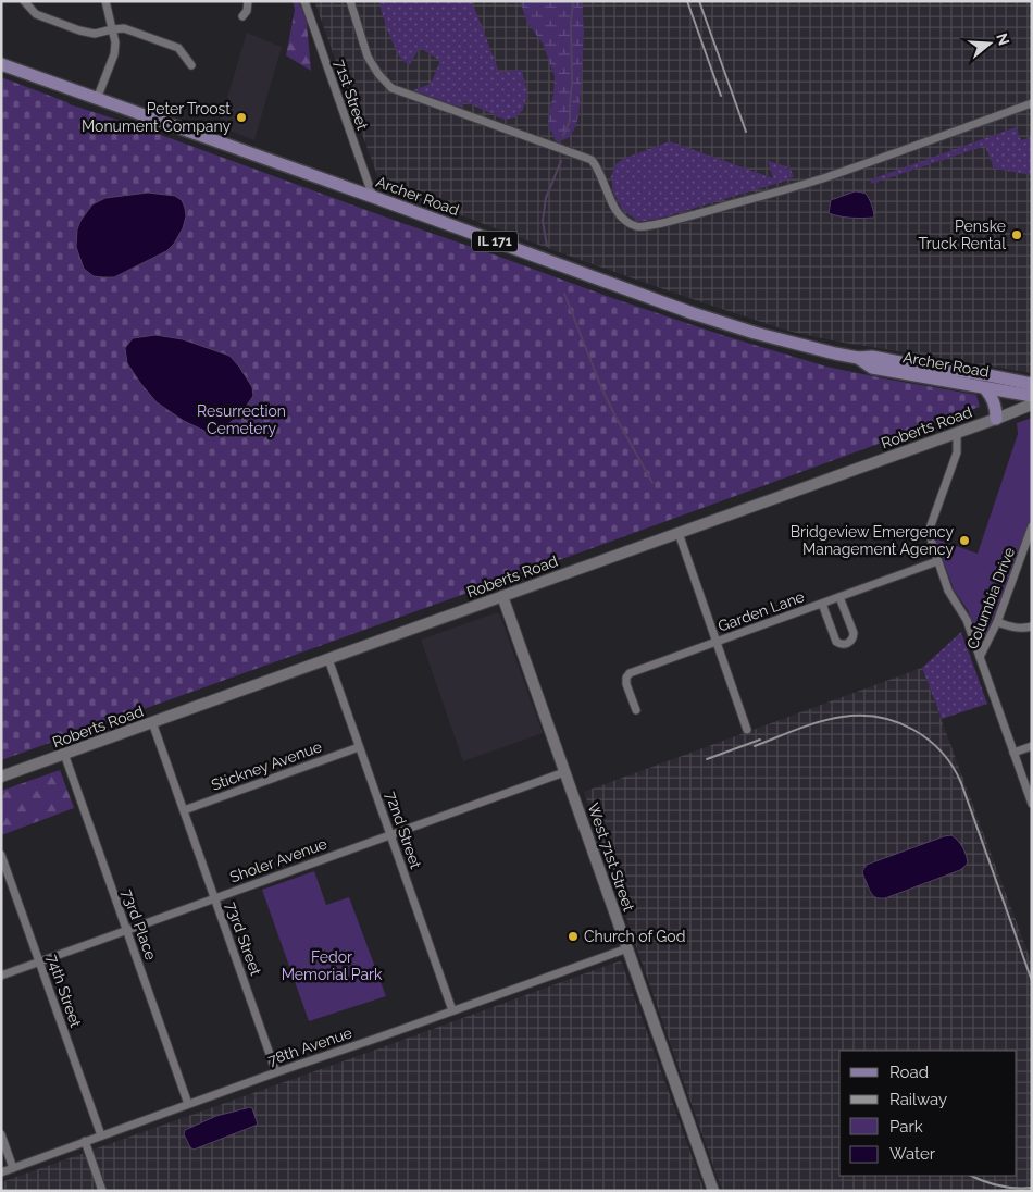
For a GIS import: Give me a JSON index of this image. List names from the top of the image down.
{
  "streets": {
    "main road": ["Archer Road", "IL 171"],
    "street": [
      "71st Street",
      "Roberts Road",
      "Columbia Drive",
      "Garden Lane",
      "Stickney Avenue",
      "72nd Street",
      "West 71st Street",
      "Sholer Avenue",
      "73rd Place",
      "73rd Street",
      "74th Street",
      "78th Avenue"
    ]
  },
  "crossings": [
    ["71st Street", "Archer Road"],
    ["Roberts Road", "72nd Street"],
    ["Roberts Road", "West 71st Street"],
    ["Roberts Road", "73rd Place"],
    ["Roberts Road", "73rd Street"],
    ["Stickney Avenue", "72nd Street"],
    ["Stickney Avenue", "73rd Street"],
    ["72nd Street", "Sholer Avenue"],
    ["72nd Street", "78th Avenue"],
    ["West 71st Street", "Sholer Avenue"],
    ["West 71st Street", "78th Avenue"],
    ["Sholer Avenue", "73rd Place"],
    ["Sholer Avenue", "73rd Street"],
    ["Sholer Avenue", "74th Street"],
    ["73rd Place", "78th Avenue"],
    ["73rd Street", "78th Avenue"],
    ["74th Street", "78th Avenue"]
  ],
  "parks": ["Resurrection Cemetery", "Fedor Memorial Park"],
  "places": [
    "Peter Troost Monument Company",
    "Penske Truck Rental",
    "Bridgeview Emergency Management Agency",
    "Church of God"
  ],
  "legend": [
    "Road",
    "Railway",
    "Park",
    "Water"
  ],
  "north": "right"
}
